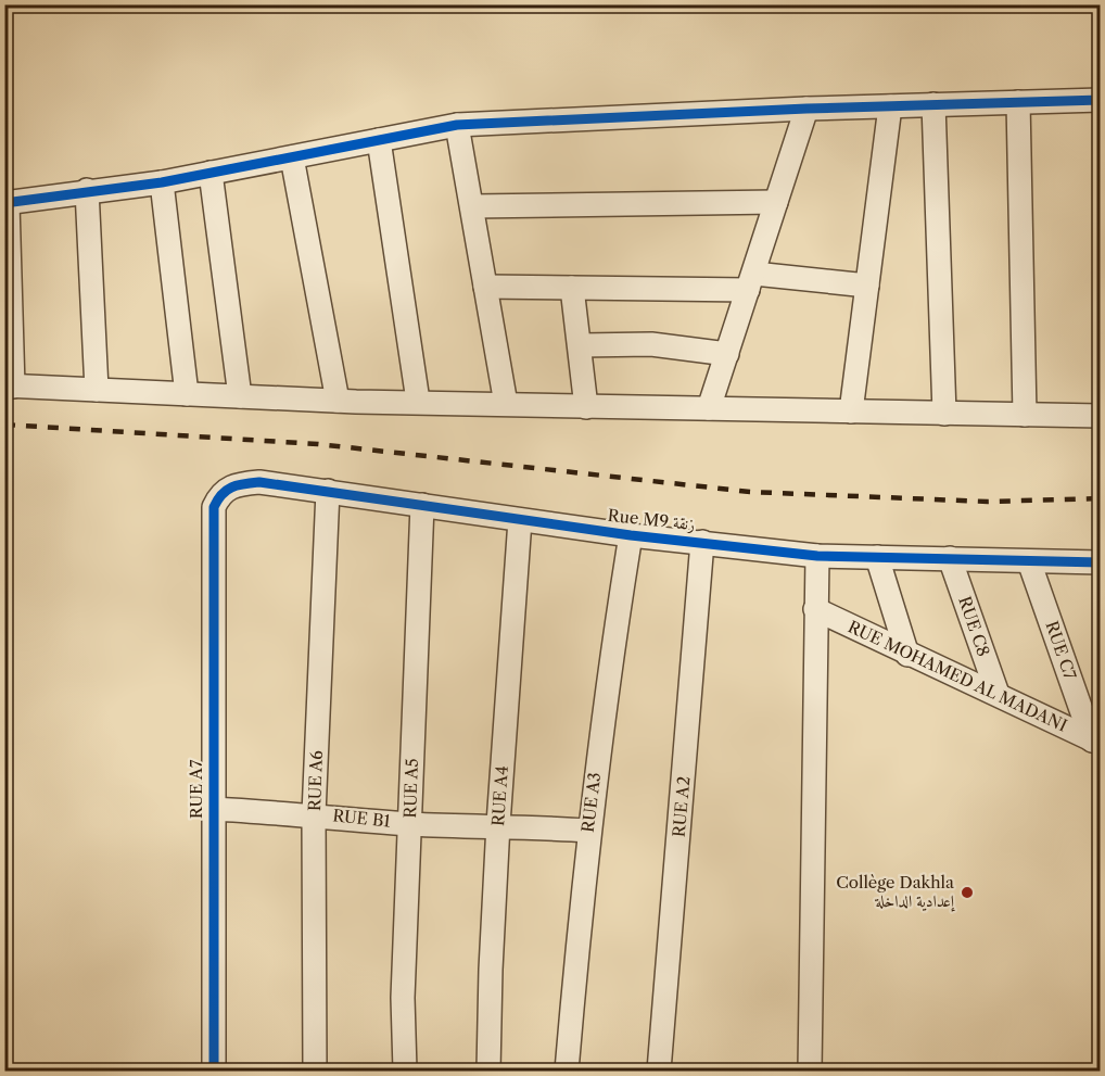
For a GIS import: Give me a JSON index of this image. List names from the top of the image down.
{
  "streets": {
    "street": [
      "Rue M9 زنقة",
      "RUE C8",
      "RUE C7",
      "RUE MOHAMED AL MADANI",
      "RUE A6",
      "RUE A5",
      "RUE A7",
      "RUE A4",
      "RUE A3",
      "RUE A2",
      "RUE B1"
    ]
  },
  "crossings": [
    ["Rue M9 زنقة", "RUE C8"],
    ["Rue M9 زنقة", "RUE C7"],
    ["Rue M9 زنقة", "RUE A6"],
    ["Rue M9 زنقة", "RUE A5"],
    ["Rue M9 زنقة", "RUE A7"],
    ["Rue M9 زنقة", "RUE A4"],
    ["Rue M9 زنقة", "RUE A3"],
    ["Rue M9 زنقة", "RUE A2"],
    ["RUE C8", "RUE MOHAMED AL MADANI"],
    ["RUE C7", "RUE MOHAMED AL MADANI"],
    ["RUE A6", "RUE B1"],
    ["RUE A5", "RUE B1"],
    ["RUE A7", "RUE B1"],
    ["RUE A4", "RUE B1"],
    ["RUE A3", "RUE B1"]
  ],
  "places": ["Collège Dakhla إعدادية الداخلة"]
}
